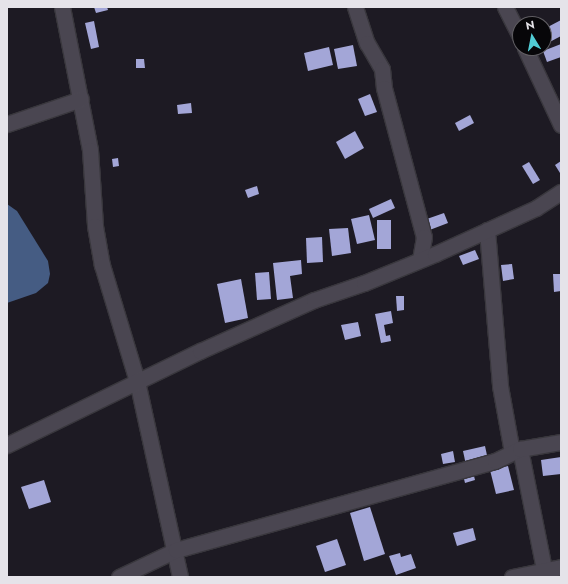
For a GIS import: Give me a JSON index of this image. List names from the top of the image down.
{
  "north": "top"
}
